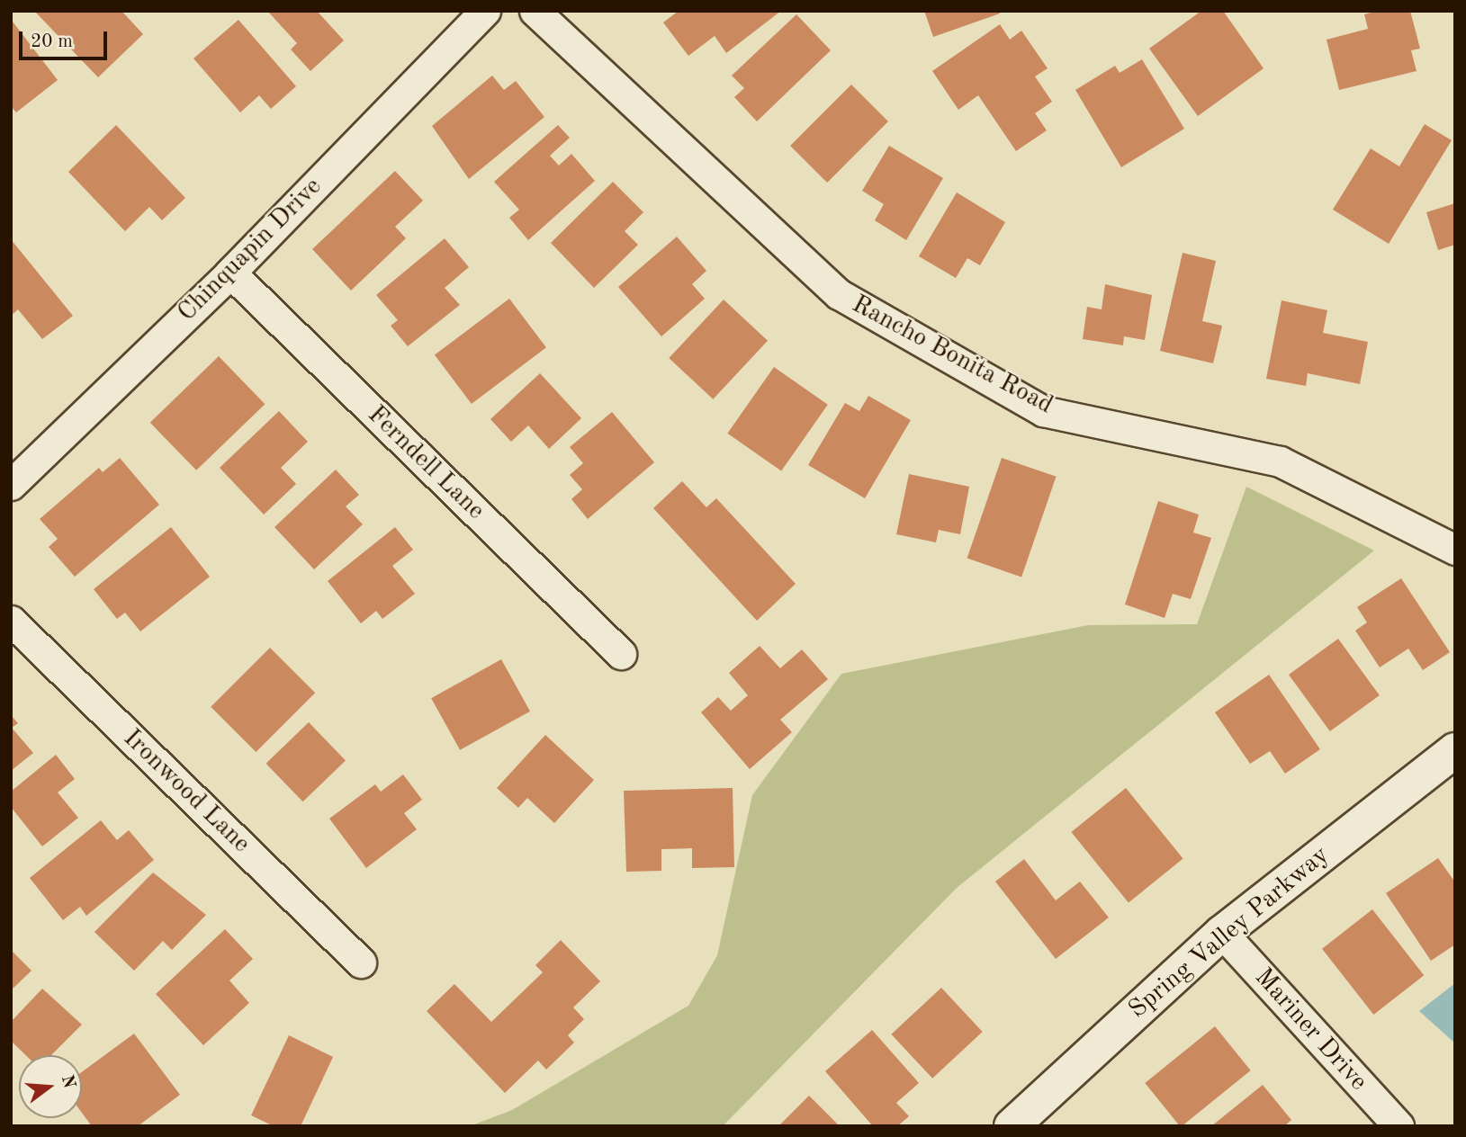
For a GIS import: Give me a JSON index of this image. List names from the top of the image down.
{
  "streets": {
    "street": [
      "Chinquapin Drive",
      "Rancho Bonita Road",
      "Ferndell Lane",
      "Ironwood Lane",
      "Spring Valley Parkway",
      "Mariner Drive"
    ]
  },
  "crossings": [
    ["Chinquapin Drive", "Ferndell Lane"],
    ["Spring Valley Parkway", "Mariner Drive"]
  ],
  "scale_bar": "20 m",
  "north": "right"
}
